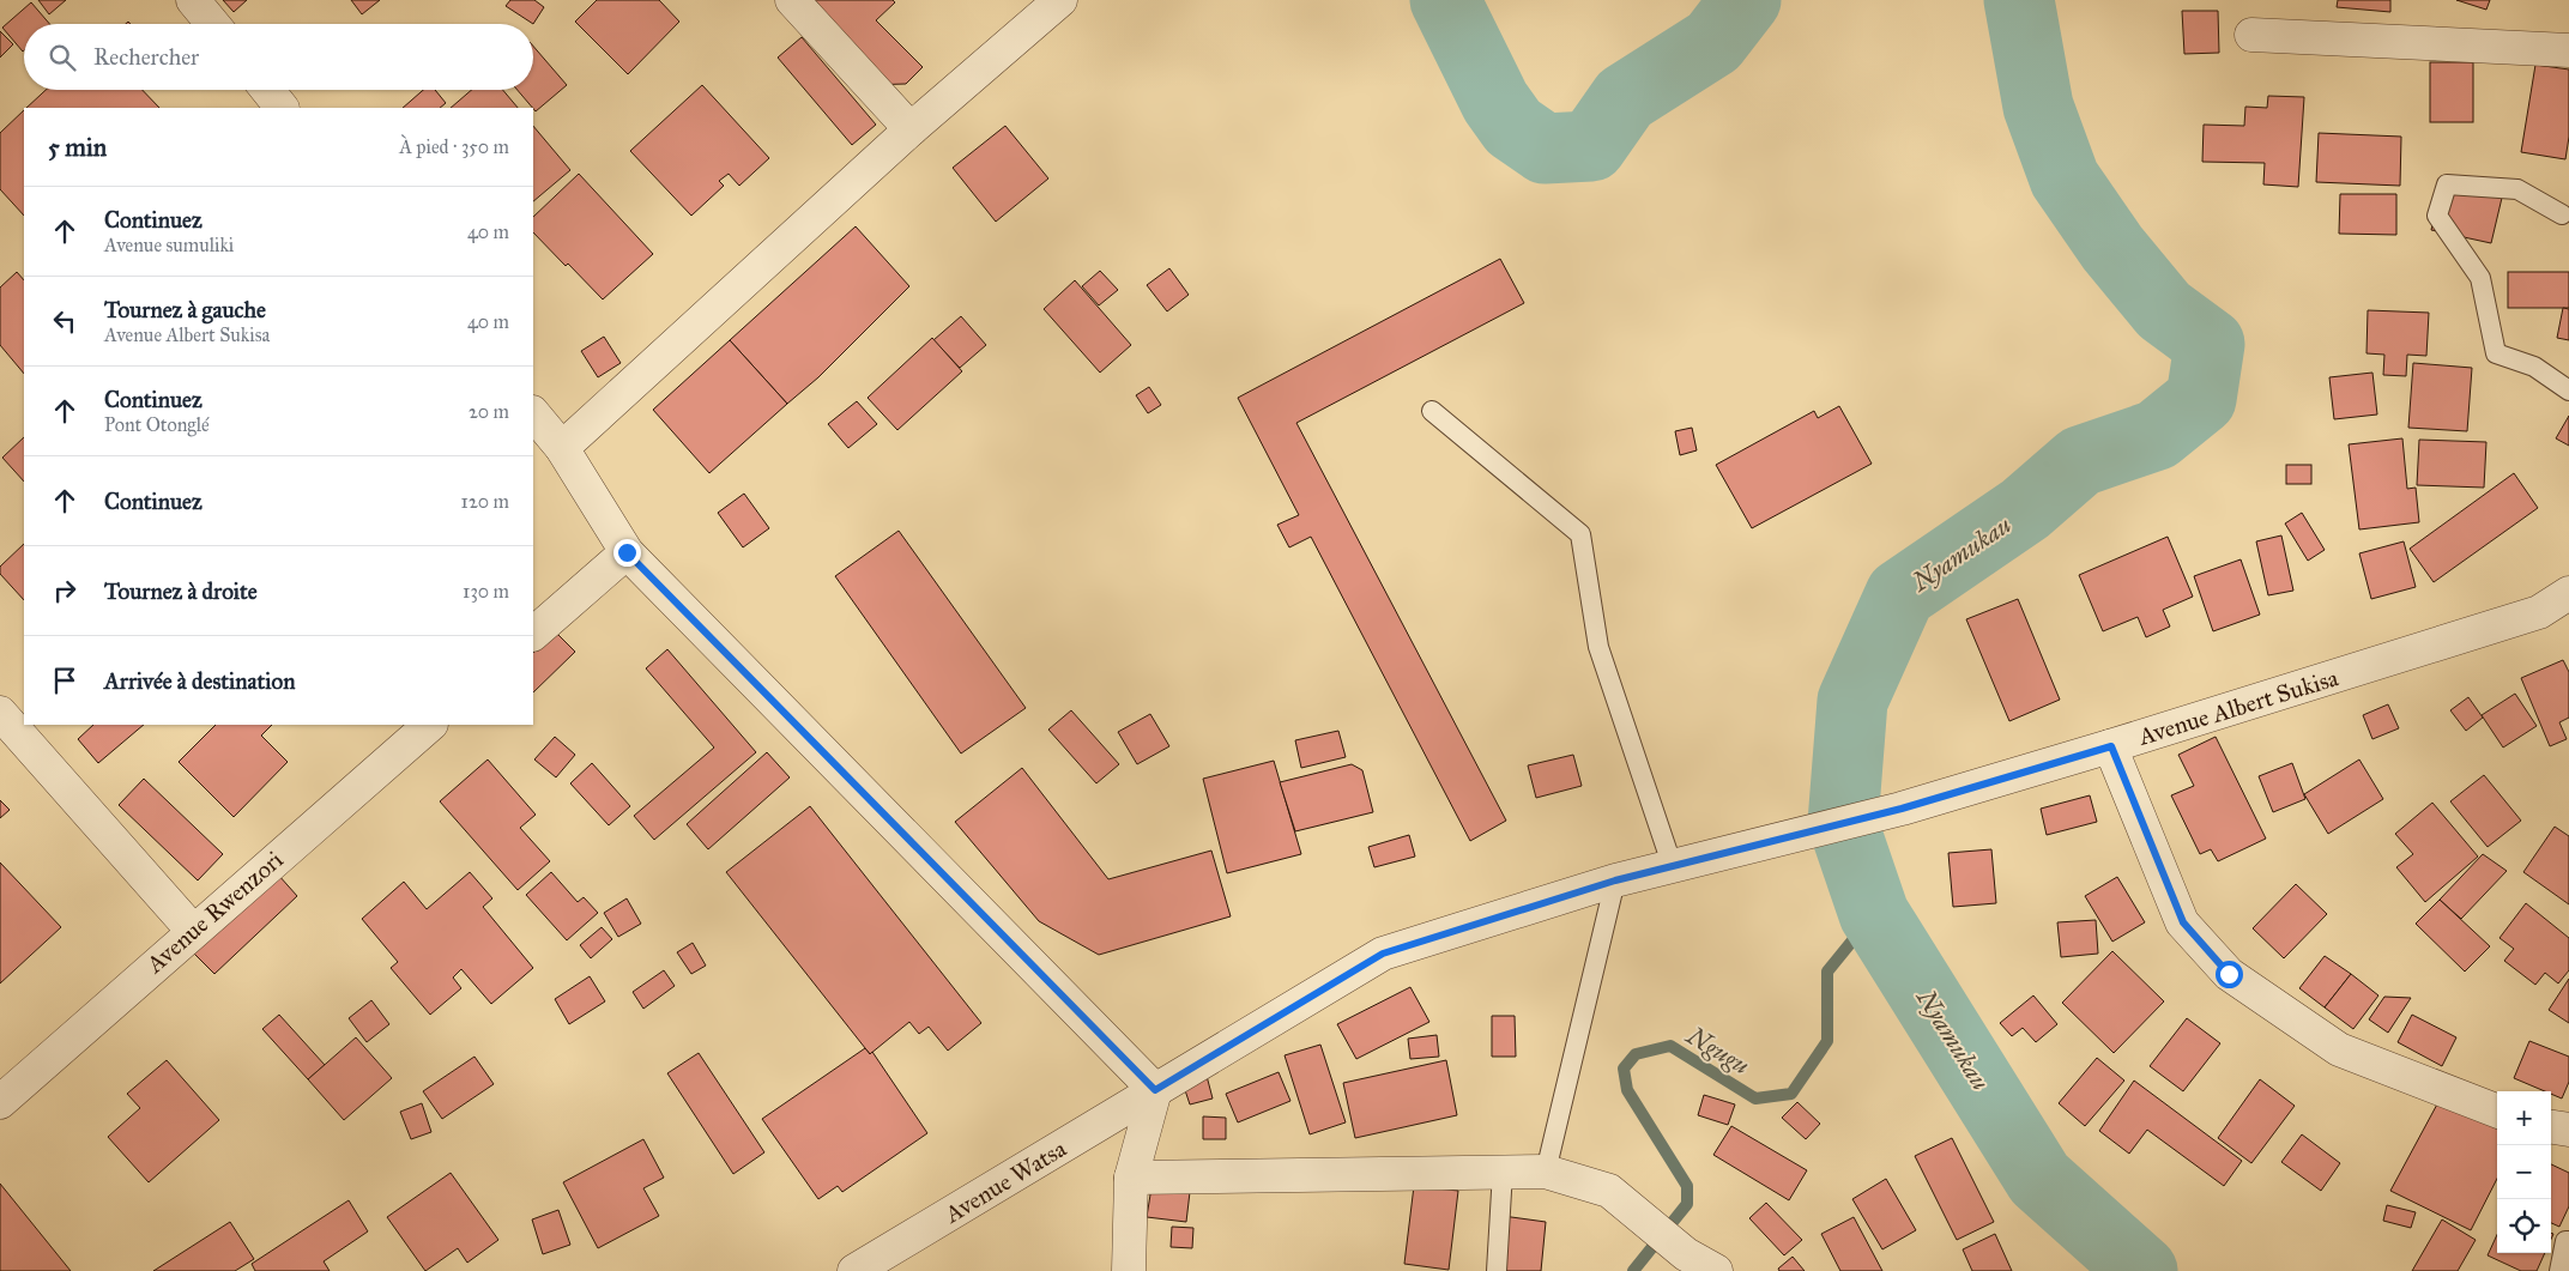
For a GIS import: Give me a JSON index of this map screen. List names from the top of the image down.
{
  "streets": {
    "street": ["Avenue Albert Sukisa", "Avenue Rwenzori", "Avenue Watsa"]
  },
  "crossings": [
    ["Avenue Albert Sukisa", "Avenue Watsa"]
  ],
  "water": ["Nyamukau", "Ngugu"],
  "page": {
    "search": "Rechercher",
    "heading": ["5 min", "À pied · 350 m"],
    "list": [
      ["Continuez", "Avenue sumuliki", "40 m"],
      ["Tournez à gauche", "Avenue Albert Sukisa", "40 m"],
      ["Continuez", "Pont Otonglé", "20 m"],
      ["Continuez", "120 m"],
      ["Tournez à droite", "130 m"],
      "Arrivée à destination"
    ],
    "map_buttons": ["+", "−"]
  }
}
